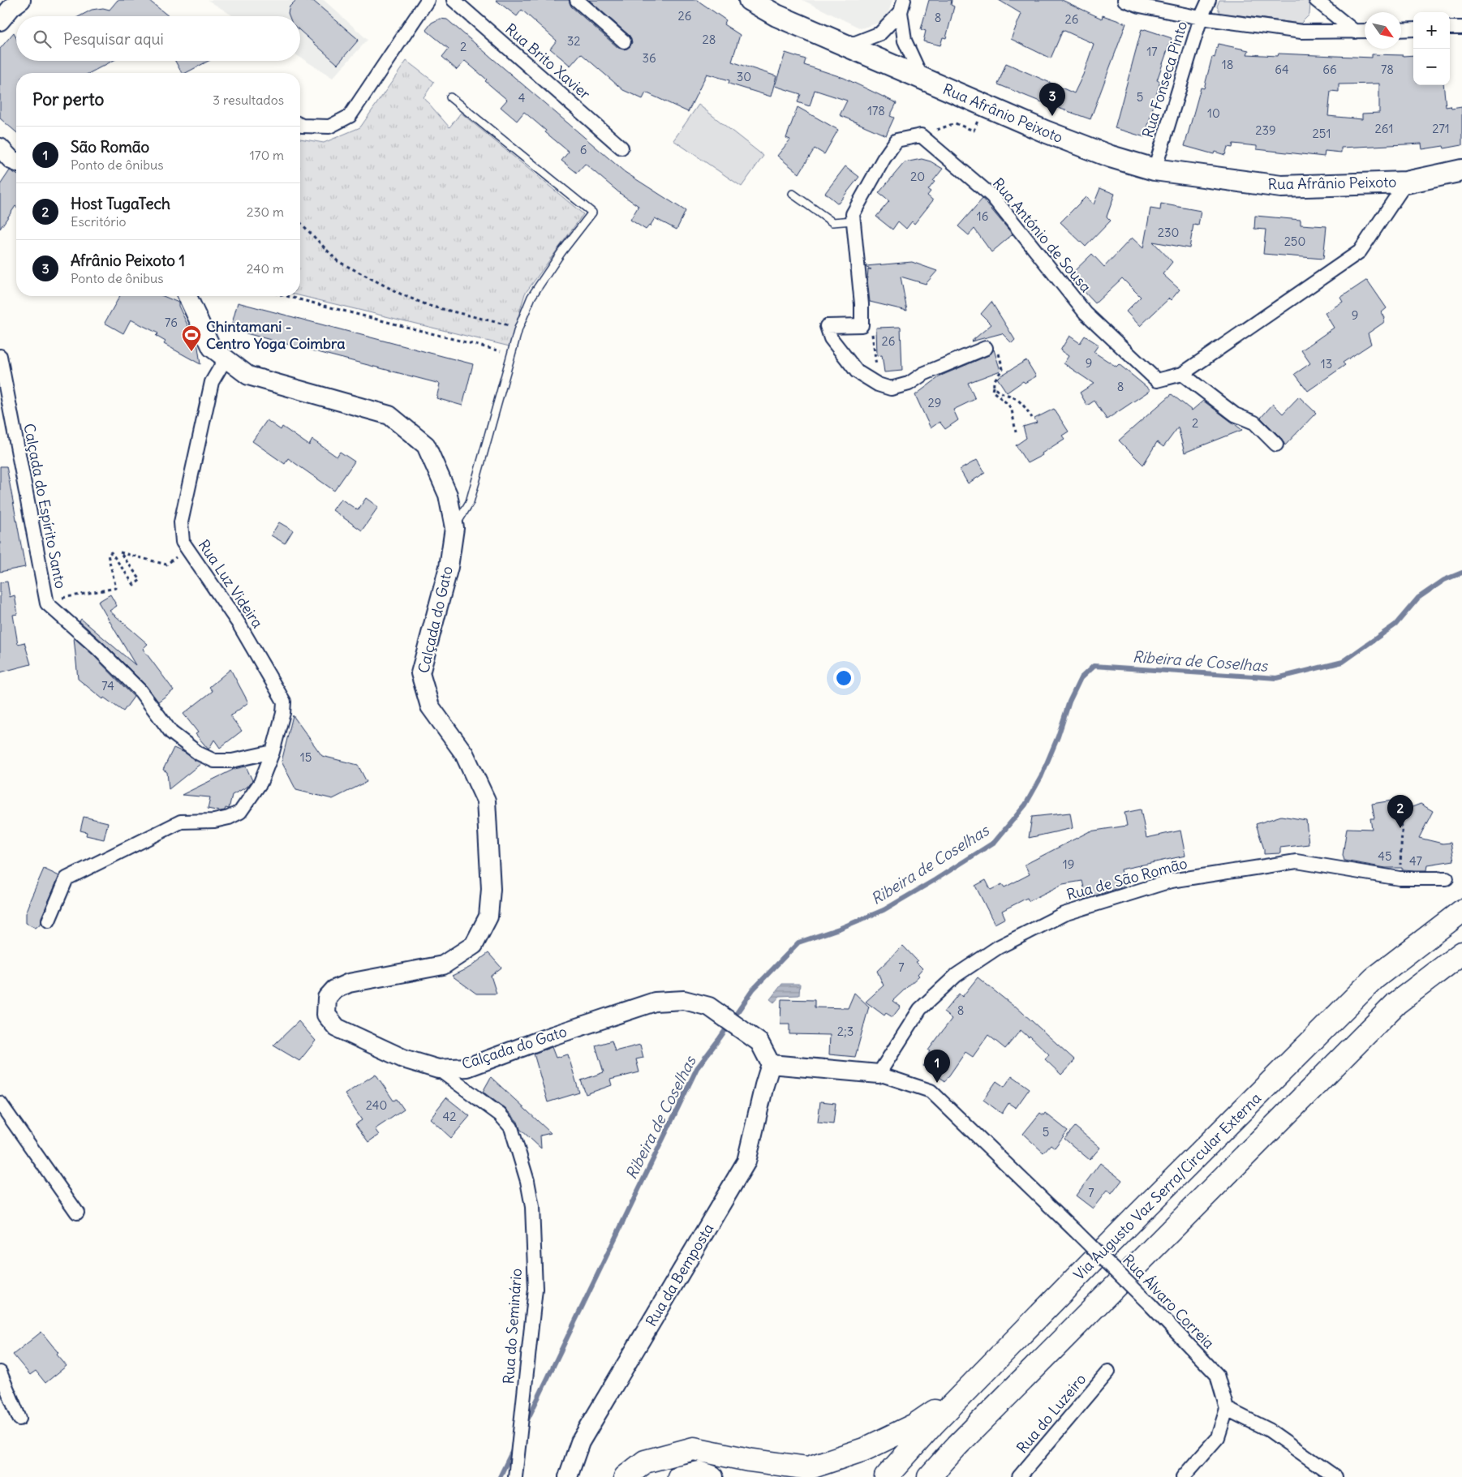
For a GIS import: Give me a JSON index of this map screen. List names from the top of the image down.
{
  "streets": {
    "highway": ["Via Augusto Vaz Serra/Circular Externa"],
    "main road": ["Rua Afrânio Peixoto"],
    "street": [
      "Rua Brito Xavier",
      "Rua Fonseca Pinto",
      "Rua António de Sousa",
      "Calçada do Espírito Santo",
      "Rua Luz Videira",
      "Calçada do Gato",
      "Rua de São Romão",
      "Rua da Bemposta",
      "Rua Álvaro Correia",
      "Rua do Seminário",
      "Rua do Luzeiro"
    ]
  },
  "crossings": [
    ["Rua Fonseca Pinto", "Rua Afrânio Peixoto"],
    ["Rua Afrânio Peixoto", "Rua António de Sousa"],
    ["Calçada do Espírito Santo", "Rua Luz Videira"],
    ["Rua Luz Videira", "Calçada do Gato"],
    ["Calçada do Gato", "Rua da Bemposta"],
    ["Calçada do Gato", "Rua do Seminário"],
    ["Rua de São Romão", "Rua Álvaro Correia"]
  ],
  "water": ["Ribeira de Coselhas"],
  "places": {
    "sports": ["Chintamani - Centro Yoga Coimbra"]
  },
  "house_numbers": [
    "26",
    "8",
    "26",
    "28",
    "32",
    "2",
    "17",
    "36",
    "18",
    "64",
    "66",
    "78",
    "30",
    "5",
    "4",
    "178",
    "10",
    "261",
    "271",
    "239",
    "251",
    "6",
    "20",
    "16",
    "230",
    "250",
    "9",
    "76",
    "26",
    "9",
    "13",
    "8",
    "29",
    "2",
    "74",
    "15",
    "45",
    "47",
    "19",
    "7",
    "8",
    "2;3",
    "240",
    "42",
    "5",
    "7"
  ],
  "north": "bottom right",
  "page": {
    "map_buttons": ["+", "−"],
    "search": "Pesquisar aqui",
    "heading": ["Por perto", "3 resultados"],
    "pins": ["3", "2", "1"],
    "list": [
      {
        "mark": "1",
        "name": "São Romão",
        "note": "Ponto de ônibus",
        "value": "170 m"
      },
      {
        "mark": "2",
        "name": "Host TugaTech",
        "note": "Escritório",
        "value": "230 m"
      },
      {
        "mark": "3",
        "name": "Afrânio Peixoto 1",
        "note": "Ponto de ônibus",
        "value": "240 m"
      }
    ]
  }
}
